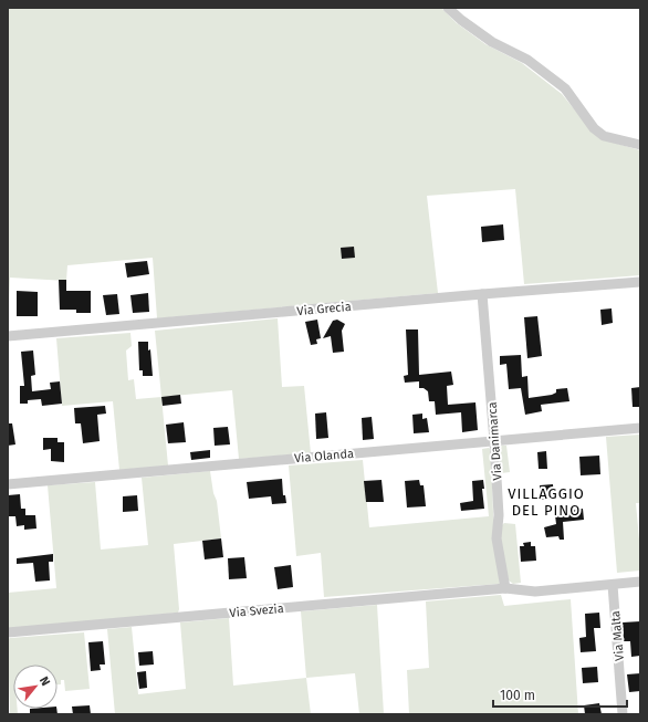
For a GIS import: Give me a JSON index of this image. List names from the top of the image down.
{
  "streets": {
    "street": [
      "Via Grecia",
      "Via Danimarca",
      "Via Olanda",
      "Via Svezia",
      "Via Malta"
    ]
  },
  "crossings": [
    ["Via Grecia", "Via Danimarca"],
    ["Via Danimarca", "Via Olanda"],
    ["Via Danimarca", "Via Svezia"],
    ["Via Svezia", "Via Malta"]
  ],
  "districts": ["VILLAGGIO DEL PINO"],
  "scale_bar": "100 m",
  "north": "top right"
}
